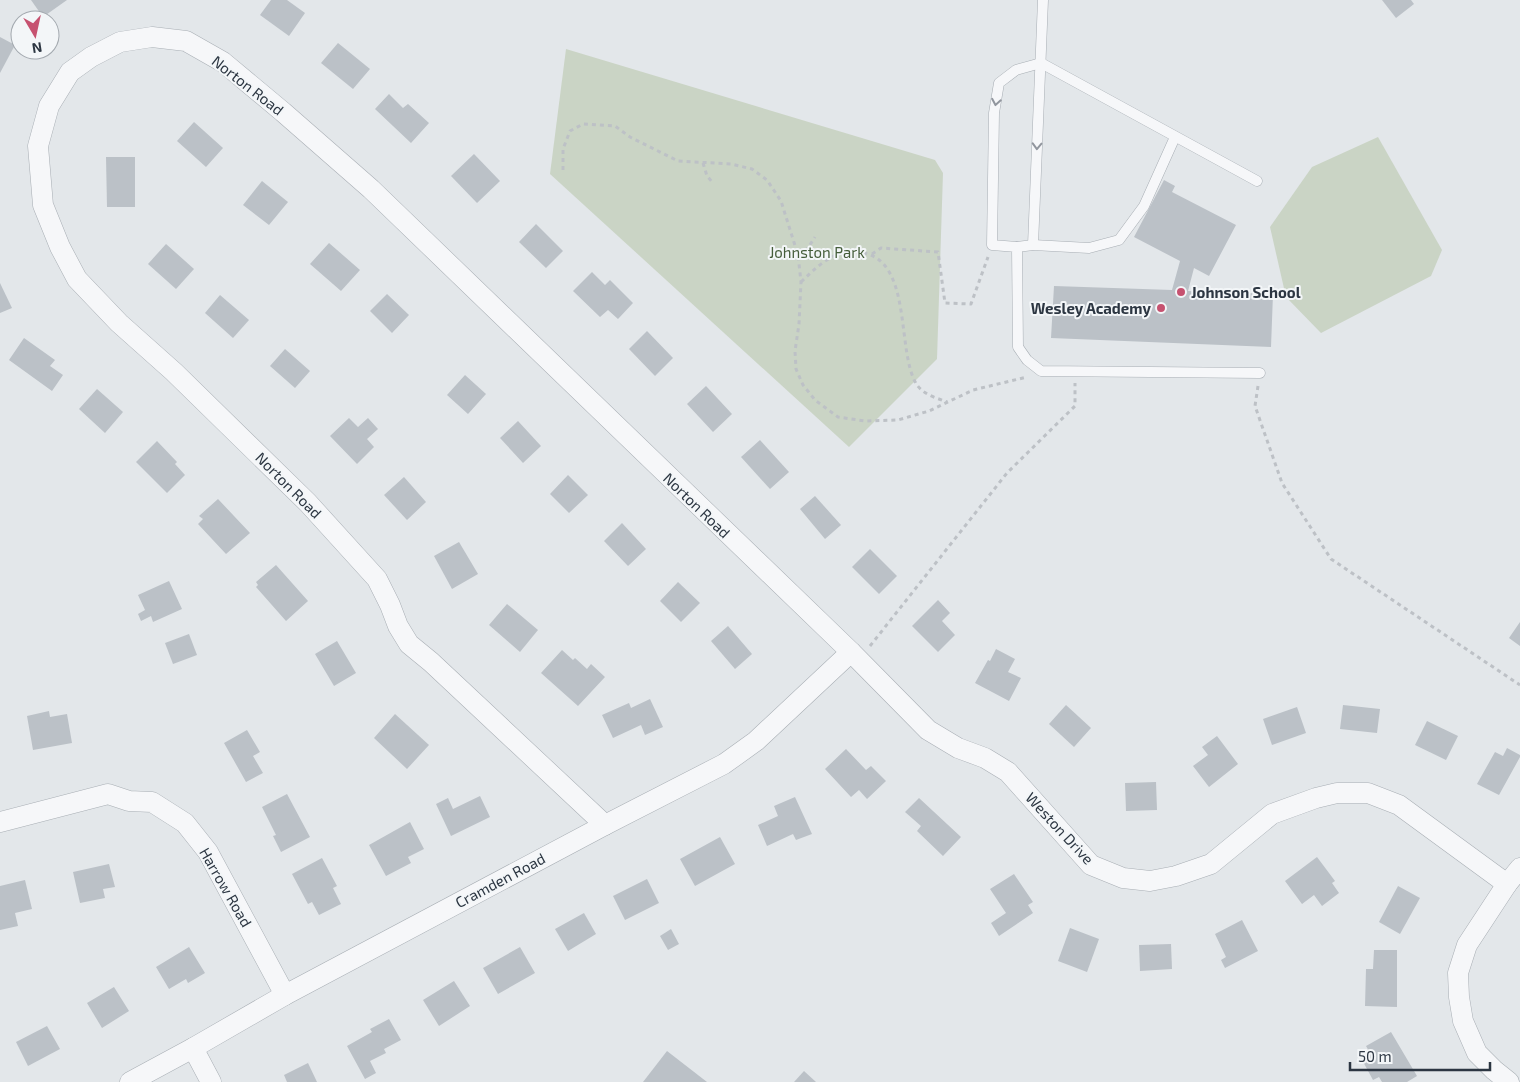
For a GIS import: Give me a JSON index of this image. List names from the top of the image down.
{
  "streets": {
    "street": [
      "Norton Road",
      "Weston Drive",
      "Cramden Road",
      "Harrow Road"
    ]
  },
  "crossings": [
    ["Norton Road", "Weston Drive"],
    ["Norton Road", "Cramden Road"],
    ["Weston Drive", "Cramden Road"],
    ["Cramden Road", "Harrow Road"]
  ],
  "parks": ["Johnston Park"],
  "places": ["Johnson School", "Wesley Academy"],
  "scale_bar": "50 m",
  "north": "bottom"
}
